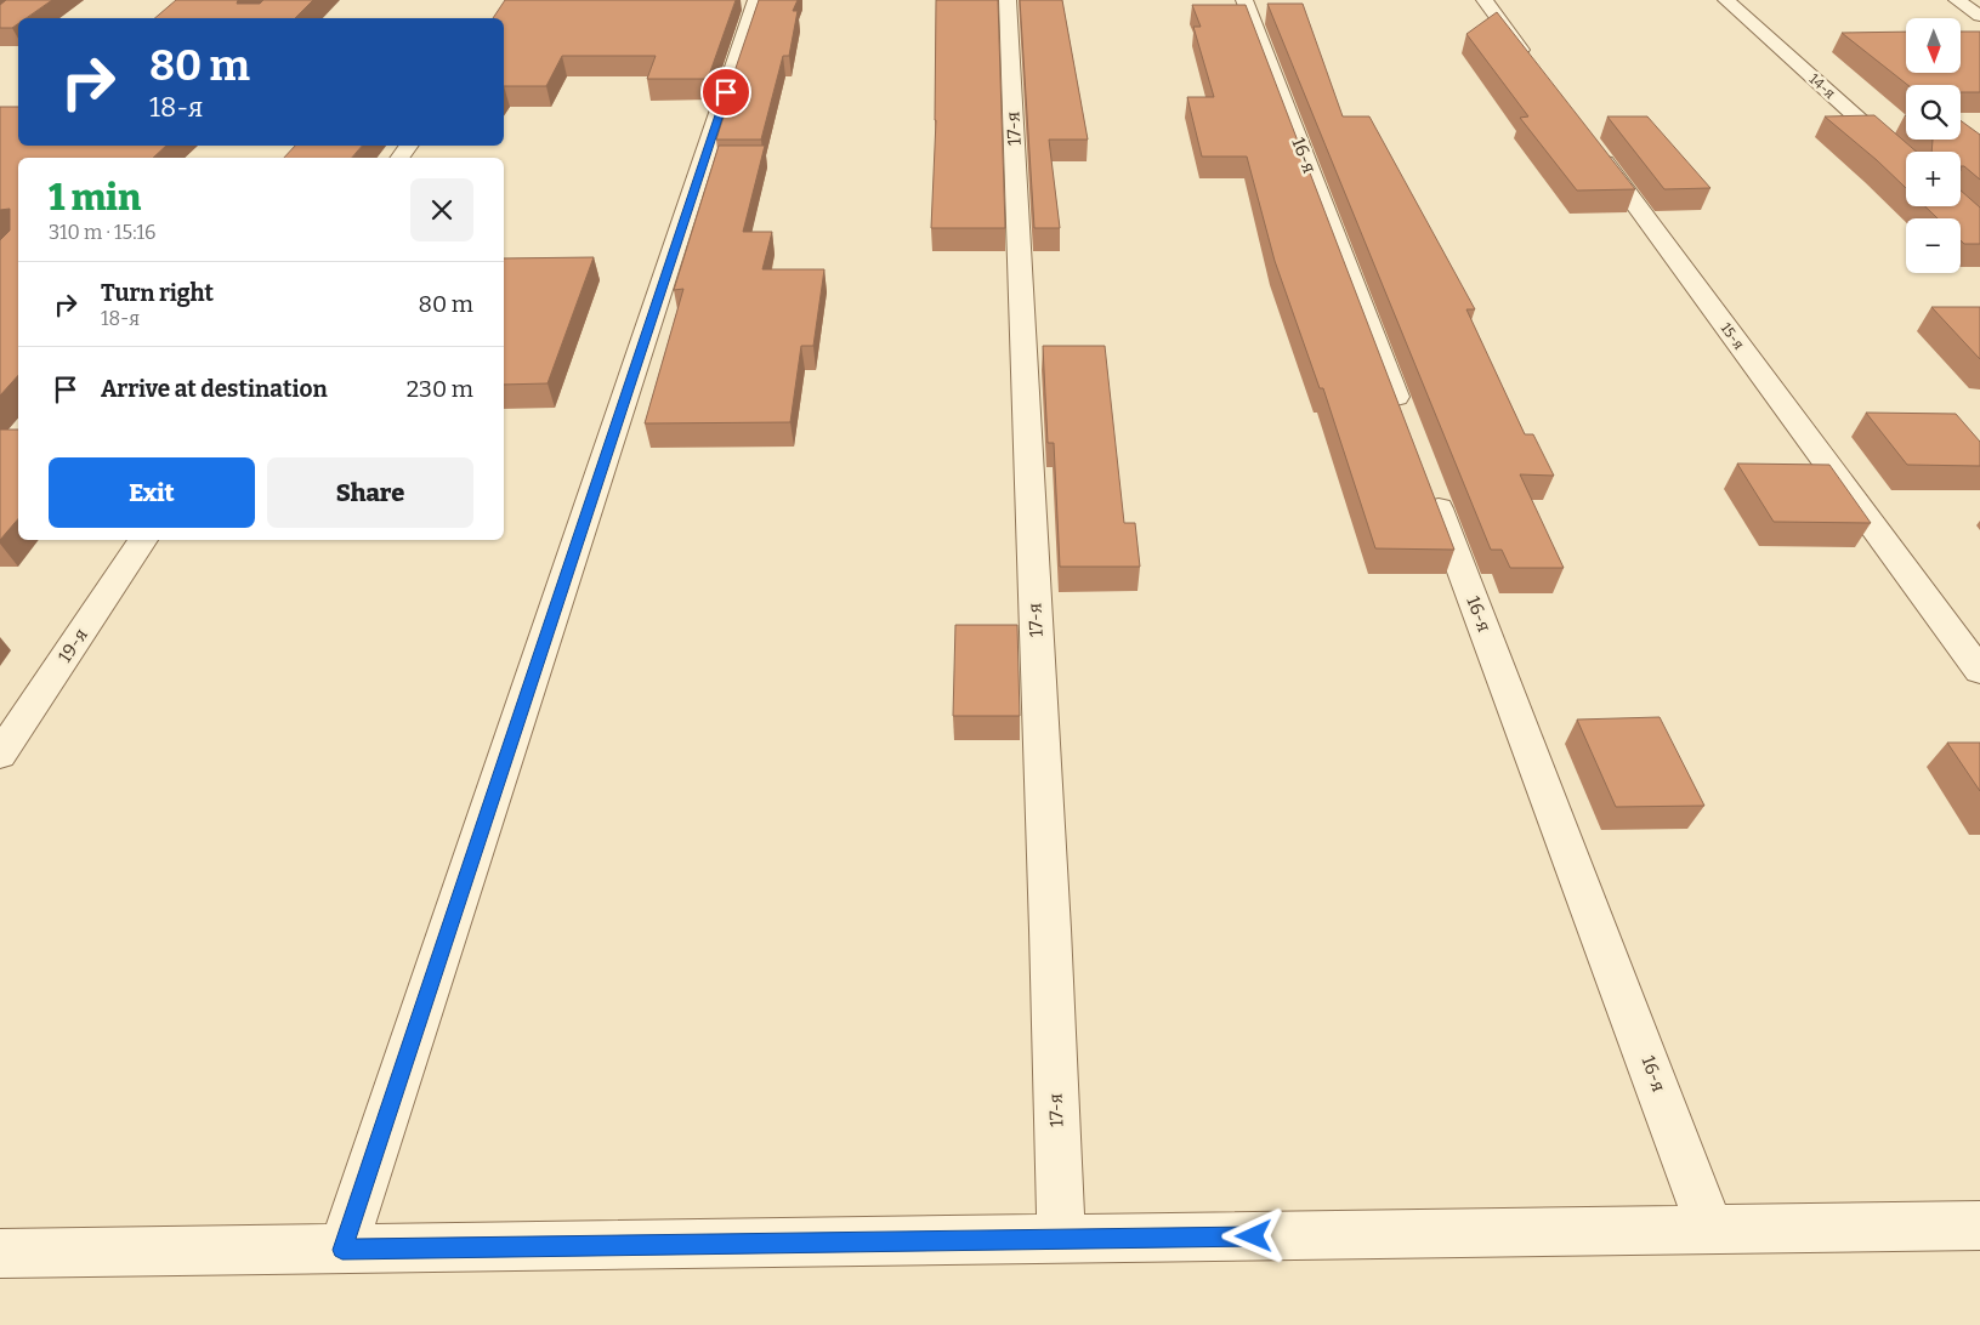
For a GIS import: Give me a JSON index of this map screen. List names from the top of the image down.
{
  "streets": {
    "street": [
      "14-я",
      "17-я",
      "16-я",
      "15-я",
      "19-я"
    ]
  },
  "north": "bottom",
  "page": {
    "map_buttons": ["+", "−"],
    "turn": ["80 m", "18-я"],
    "heading": ["1 min", "310 m · 15:16"],
    "list": [
      {
        "name": "Turn right",
        "note": "18-я",
        "value": "80 m"
      },
      {
        "name": "Arrive at destination",
        "value": "230 m"
      }
    ],
    "buttons": ["Exit", "Share"]
  }
}
